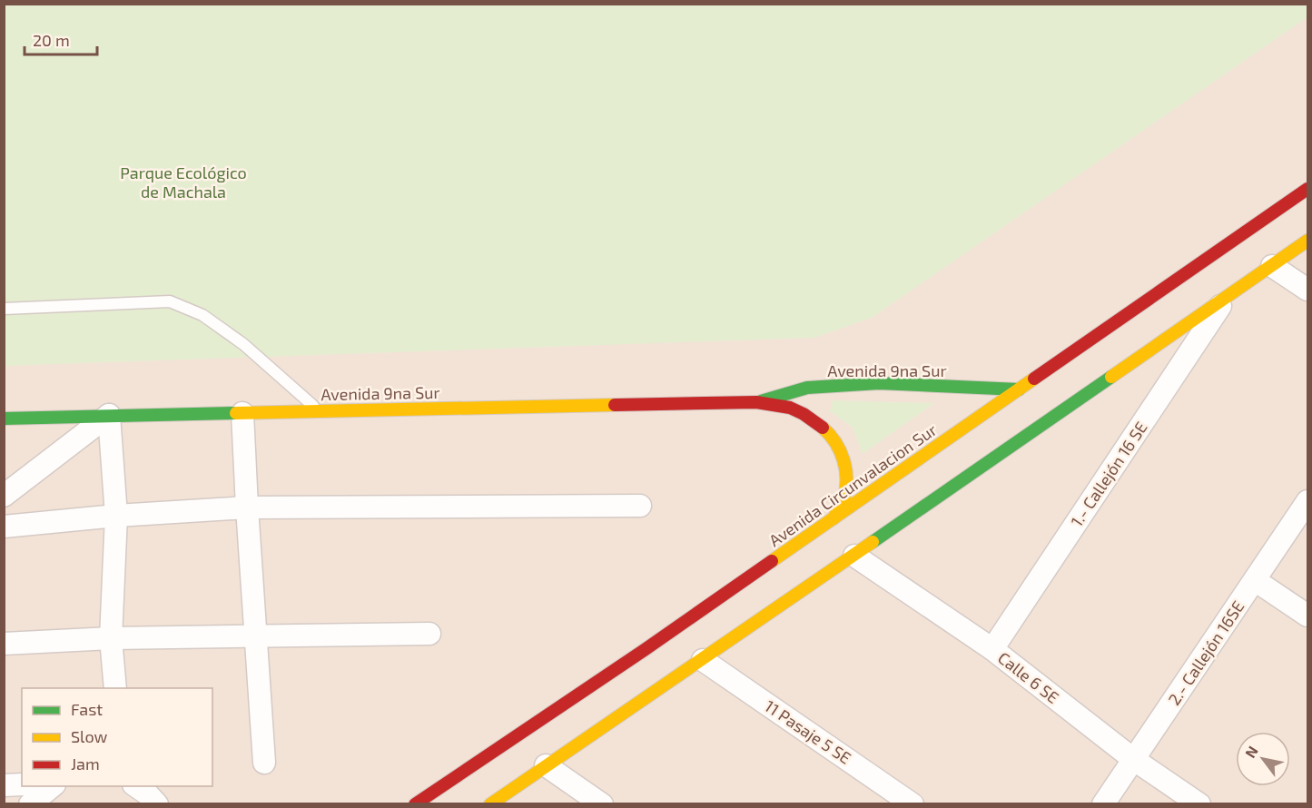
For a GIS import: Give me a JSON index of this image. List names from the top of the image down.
{
  "streets": {
    "main road": ["Avenida 9na Sur", "Avenida Circunvalacion Sur"],
    "street": [
      "1.- Callejón 16 SE",
      "2.- Callejón 16SE",
      "Calle 6 SE",
      "11 Pasaje 5 SE"
    ]
  },
  "crossings": [
    ["Avenida 9na Sur", "Avenida Circunvalacion Sur"],
    ["1.- Callejón 16 SE", "Calle 6 SE"],
    ["2.- Callejón 16SE", "Calle 6 SE"]
  ],
  "parks": ["Parque Ecológico de Machala"],
  "legend": ["Fast", "Slow", "Jam"],
  "scale_bar": "20 m",
  "north": "top left"
}
